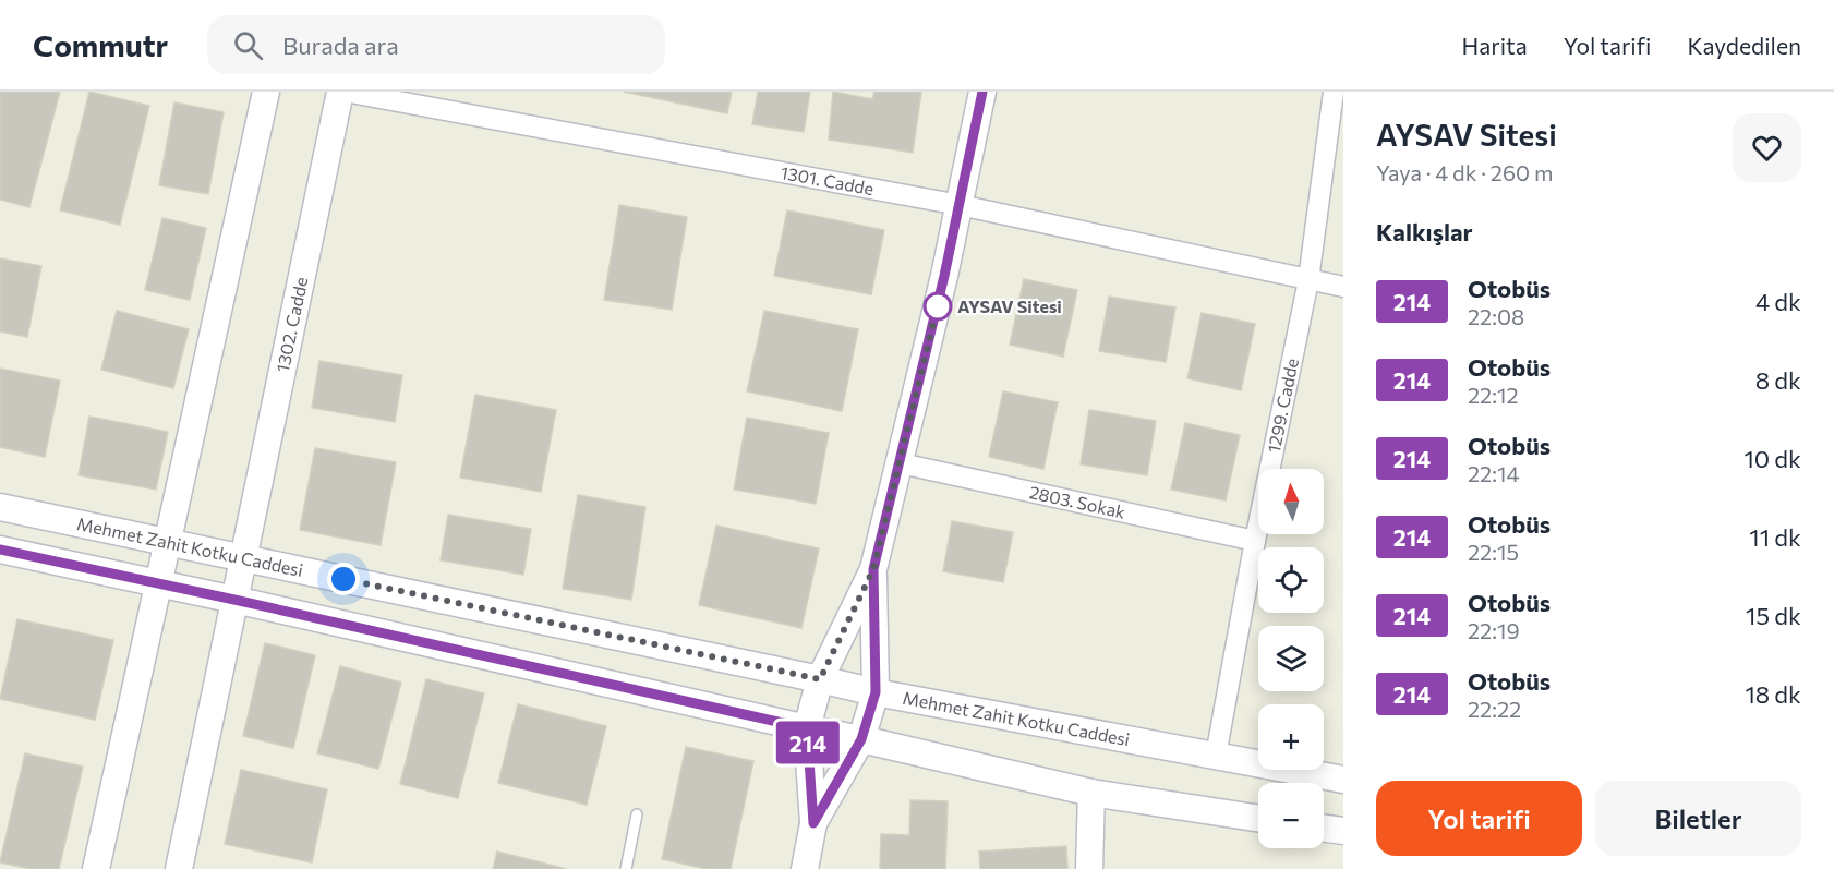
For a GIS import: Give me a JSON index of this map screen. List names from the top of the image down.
{
  "streets": {
    "main road": ["1302. Cadde", "Mehmet Zahit Kotku Caddesi"],
    "street": ["1301. Cadde", "1299. Cadde", "2803. Sokak"]
  },
  "crossings": [
    ["1301. Cadde", "1302. Cadde"],
    ["1301. Cadde", "1299. Cadde"],
    ["1302. Cadde", "Mehmet Zahit Kotku Caddesi"],
    ["1299. Cadde", "2803. Sokak"],
    ["1299. Cadde", "Mehmet Zahit Kotku Caddesi"]
  ],
  "places": ["AYSAV Sitesi"],
  "lines": ["bus line 214"],
  "north": "top",
  "page": {
    "header": "Commutr",
    "search": "Burada ara",
    "nav": ["Harita", "Yol tarifi", "Kaydedilen"],
    "on_map": "214",
    "heading": [
      ["AYSAV Sitesi", "Yaya · 4 dk · 260 m"],
      "Kalkışlar"
    ],
    "list": [
      {
        "mark": "214",
        "name": "Otobüs",
        "note": "22:08",
        "value": "4 dk"
      },
      {
        "mark": "214",
        "name": "Otobüs",
        "note": "22:12",
        "value": "8 dk"
      },
      {
        "mark": "214",
        "name": "Otobüs",
        "note": "22:14",
        "value": "10 dk"
      },
      {
        "mark": "214",
        "name": "Otobüs",
        "note": "22:15",
        "value": "11 dk"
      },
      {
        "mark": "214",
        "name": "Otobüs",
        "note": "22:19",
        "value": "15 dk"
      },
      {
        "mark": "214",
        "name": "Otobüs",
        "note": "22:22",
        "value": "18 dk"
      }
    ],
    "map_buttons": ["+", "−"],
    "buttons": ["Yol tarifi", "Biletler"]
  }
}
